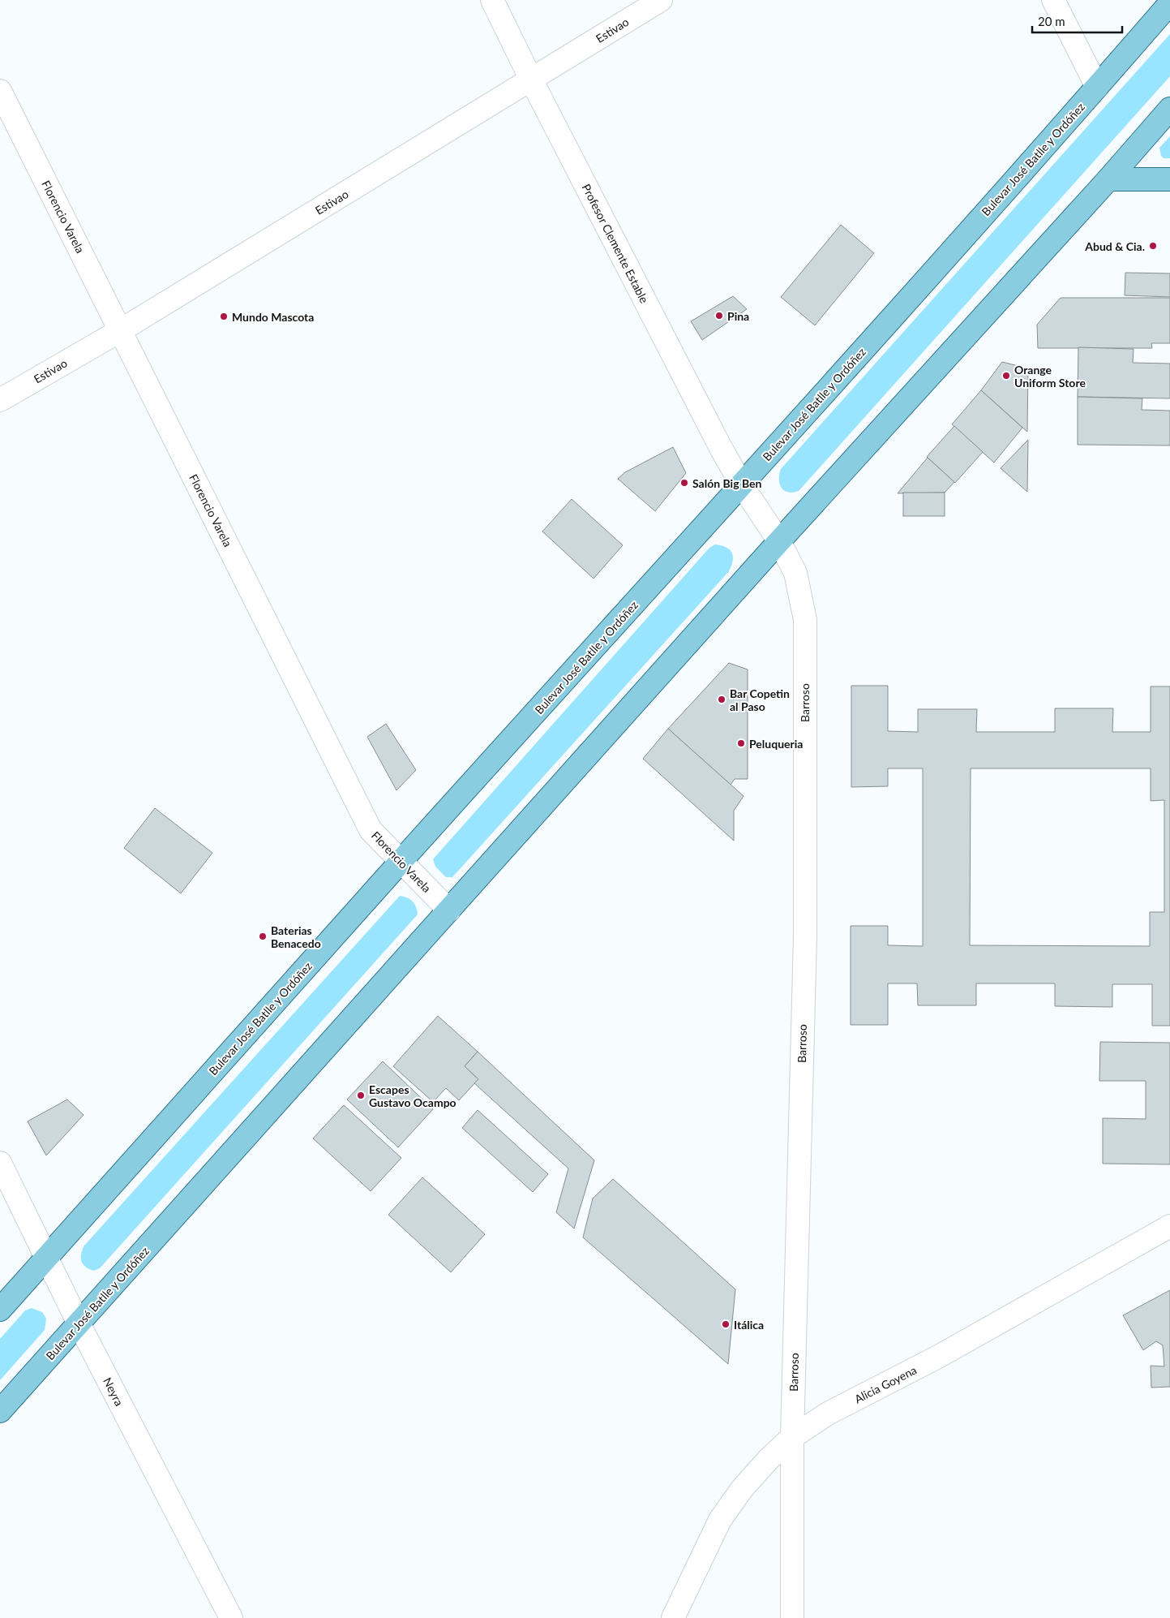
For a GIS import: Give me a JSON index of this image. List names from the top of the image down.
{
  "streets": {
    "main road": ["Bulevar José Batlle y Ordóñez"],
    "street": [
      "Estivao",
      "Florencio Varela",
      "Profesor Clemente Estable",
      "Barroso",
      "Alicia Goyena",
      "Neyra"
    ]
  },
  "crossings": [
    ["Estivao", "Florencio Varela"],
    ["Estivao", "Profesor Clemente Estable"],
    ["Bulevar José Batlle y Ordóñez", "Florencio Varela"],
    ["Bulevar José Batlle y Ordóñez", "Profesor Clemente Estable"],
    ["Bulevar José Batlle y Ordóñez", "Barroso"],
    ["Bulevar José Batlle y Ordóñez", "Neyra"],
    ["Profesor Clemente Estable", "Barroso"],
    ["Barroso", "Alicia Goyena"]
  ],
  "places": [
    "Abud & Cia.",
    "Pina",
    "Mundo Mascota",
    "Orange Uniform Store",
    "Salón Big Ben",
    "Bar Copetin al Paso",
    "Peluqueria",
    "Baterias Benacedo",
    "Escapes Gustavo Ocampo",
    "Itálica"
  ],
  "scale_bar": "20 m"
}
